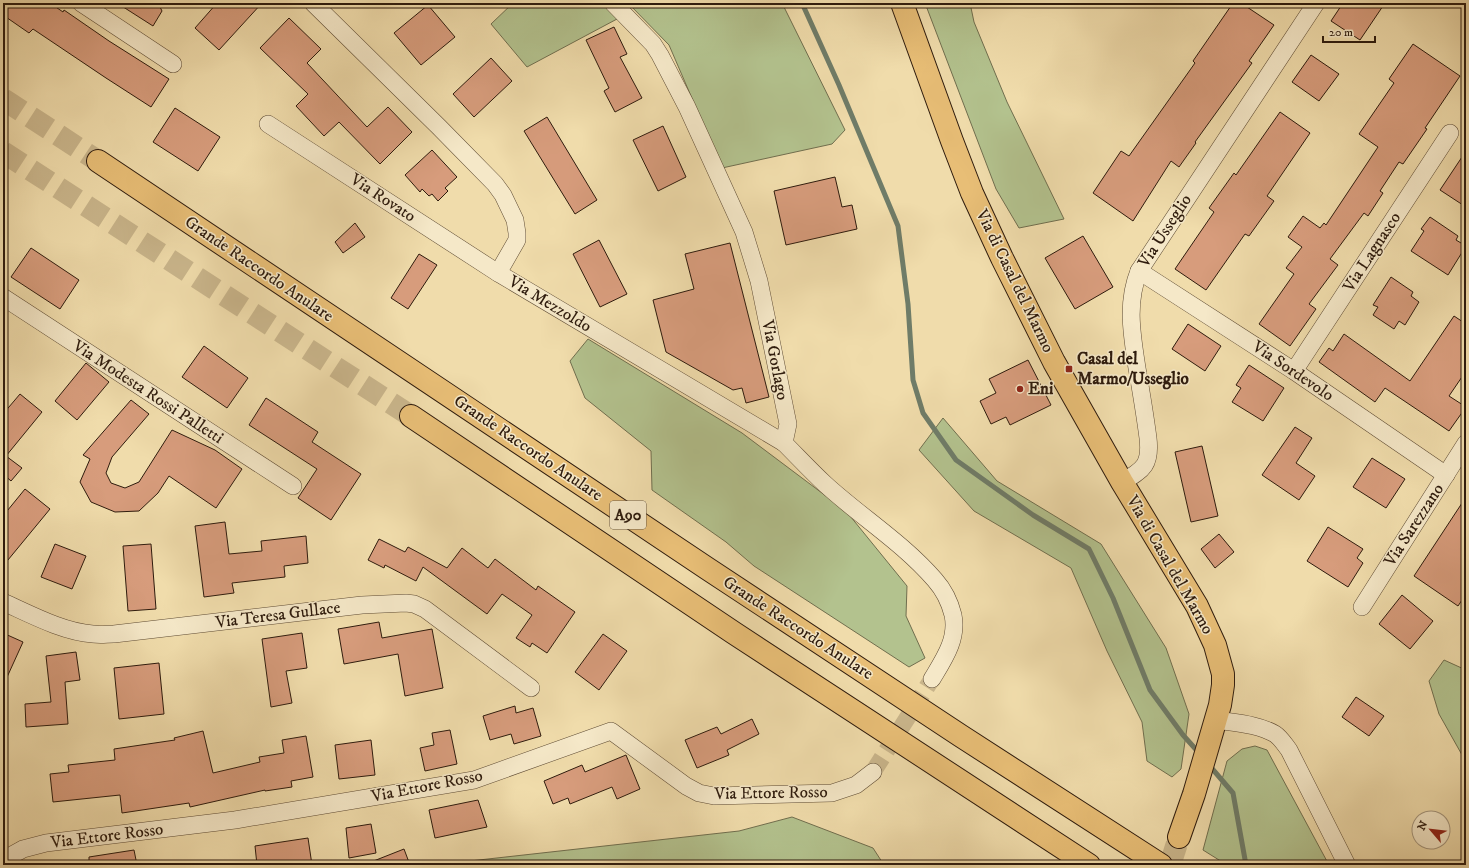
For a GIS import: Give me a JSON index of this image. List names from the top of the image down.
{
  "streets": {
    "main road": ["Grande Raccordo Anulare", "Via di Casal del Marmo", "A90"],
    "street": [
      "Via Rovato",
      "Via Usseglio",
      "Via Lagnasco",
      "Via Mezzoldo",
      "Via Gorlago",
      "Via Sordevolo",
      "Via Modesta Rossi Palletti",
      "Via Sarezzano",
      "Via Teresa Gullace",
      "Via Ettore Rosso"
    ]
  },
  "crossings": [
    ["Via Rovato", "Via Mezzoldo"],
    ["Via Usseglio", "Via di Casal del Marmo"],
    ["Via Usseglio", "Via Sordevolo"],
    ["Via Lagnasco", "Via Sordevolo"],
    ["Via Mezzoldo", "Via Gorlago"],
    ["Via Sordevolo", "Via Sarezzano"]
  ],
  "places": {
    "transit": ["Casal del Marmo/Usseglio"],
    "other": ["Eni"]
  },
  "scale_bar": "20 m",
  "north": "top left"
}
